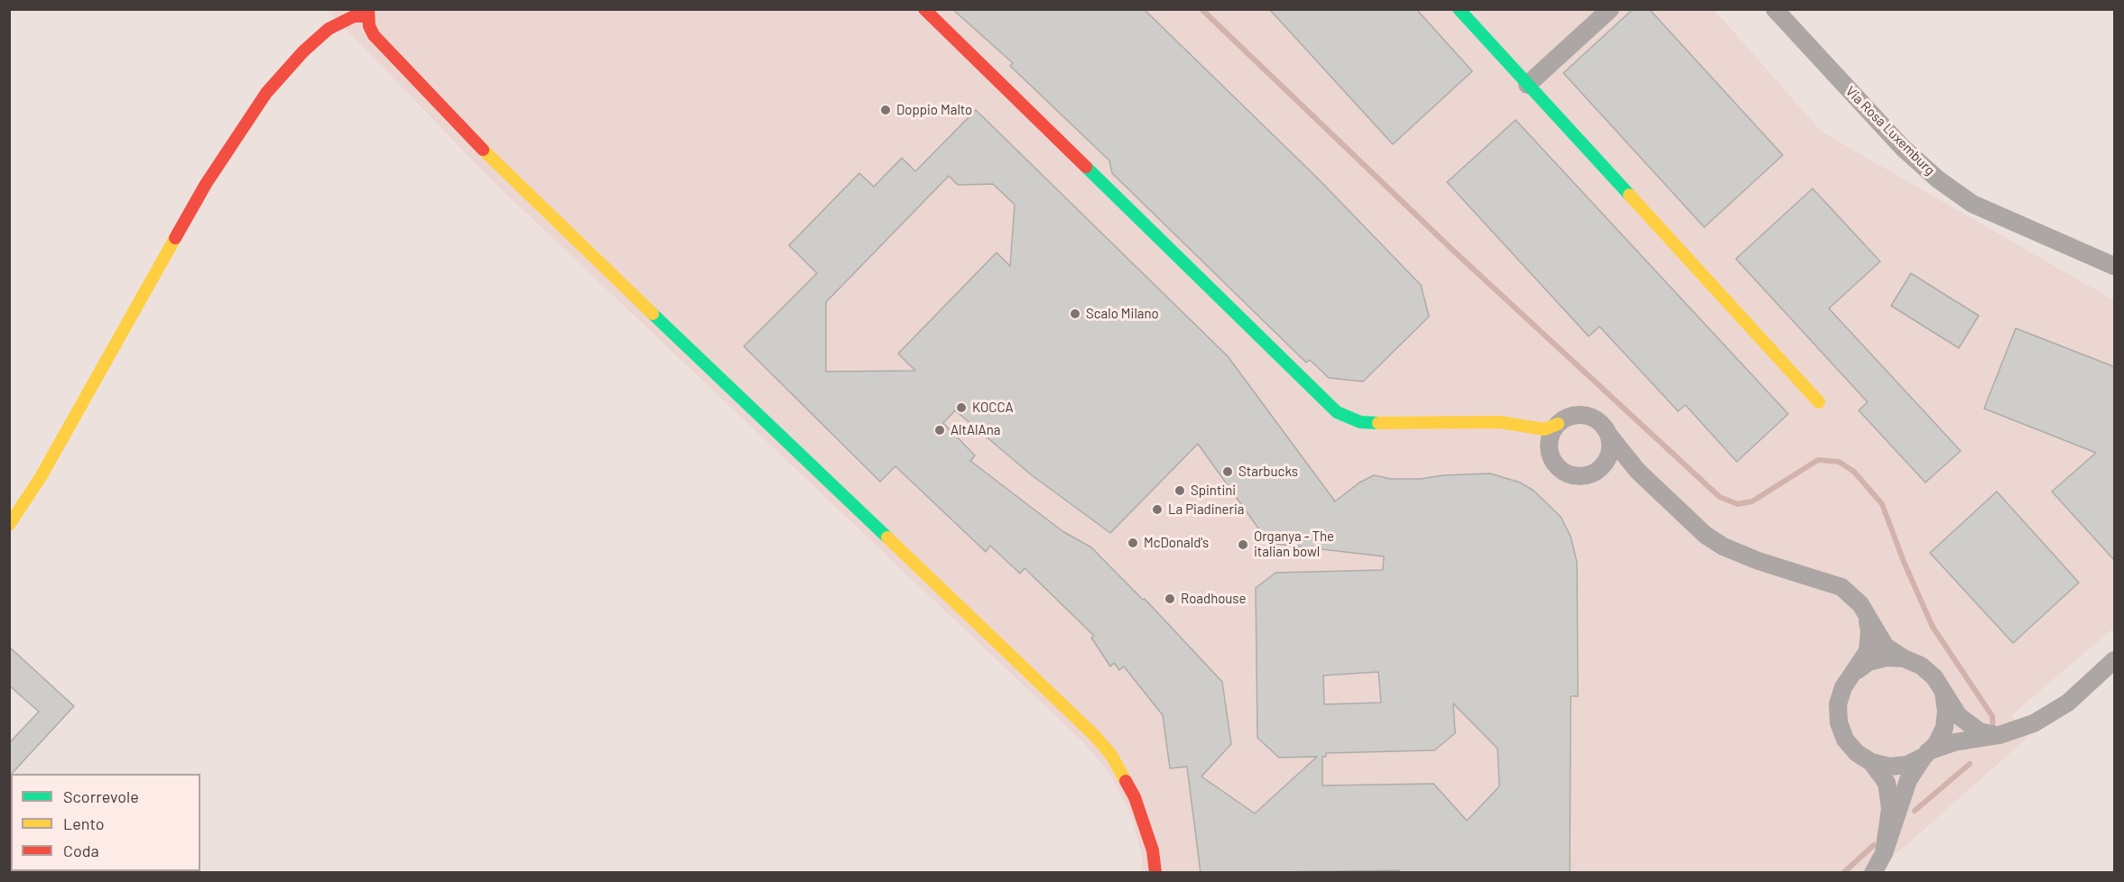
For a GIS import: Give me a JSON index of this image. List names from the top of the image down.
{
  "streets": {
    "street": ["Via Rosa Luxemburg"]
  },
  "places": [
    "Doppio Malto",
    "Scalo Milano",
    "KOCCA",
    "AltAlAna",
    "Starbucks",
    "Spintini",
    "La Piadineria",
    "McDonald's",
    "Organya - The italian bowl",
    "Roadhouse"
  ],
  "legend": ["Scorrevole", "Lento", "Coda"]
}
